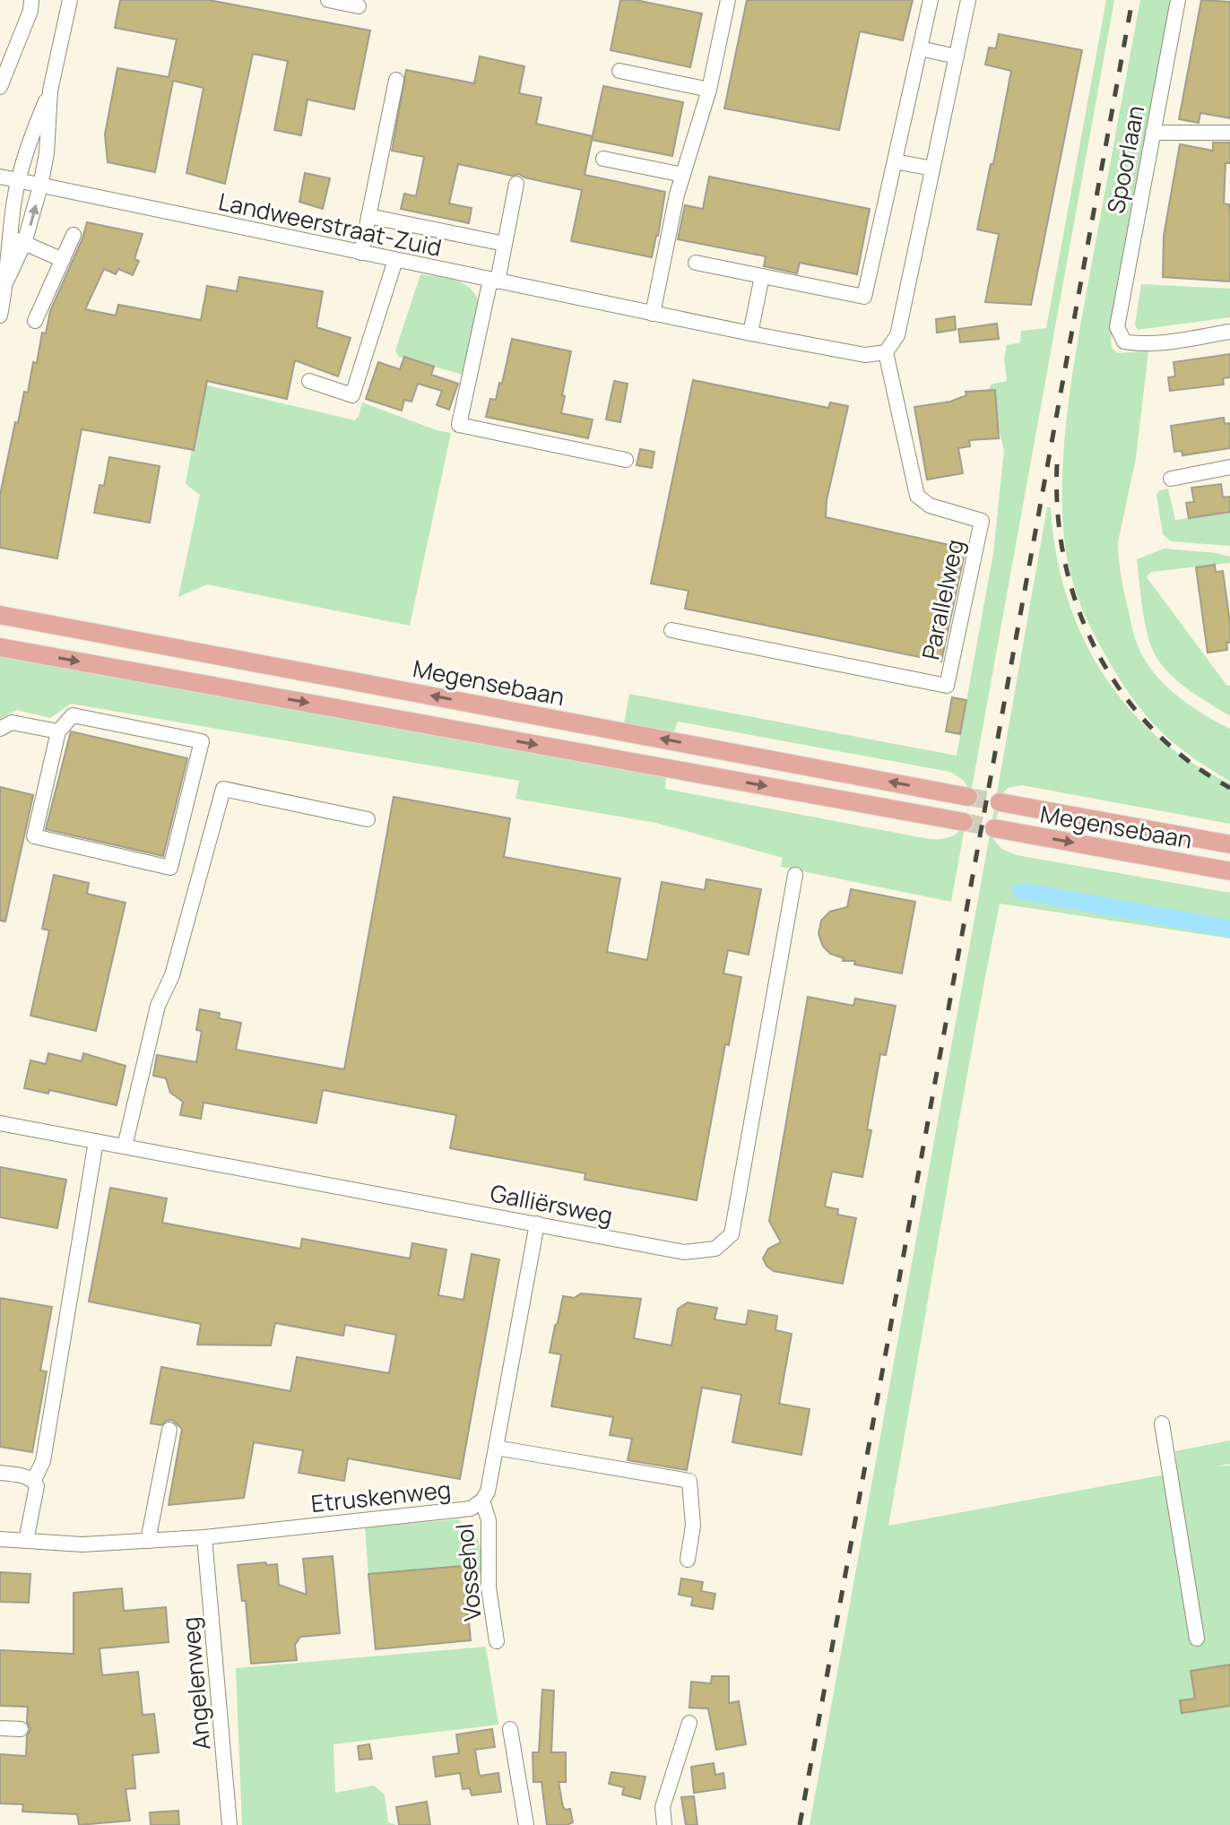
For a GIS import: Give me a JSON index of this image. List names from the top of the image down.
{
  "streets": {
    "main road": ["Megensebaan"],
    "street": [
      "Spoorlaan",
      "Landweerstraat-Zuid",
      "Parallelweg",
      "Galliërsweg",
      "Etruskenweg",
      "Vossehol",
      "Angelenweg"
    ]
  },
  "crossings": [
    ["Landweerstraat-Zuid", "Parallelweg"],
    ["Galliërsweg", "Etruskenweg"],
    ["Etruskenweg", "Vossehol"],
    ["Etruskenweg", "Angelenweg"]
  ]
}
